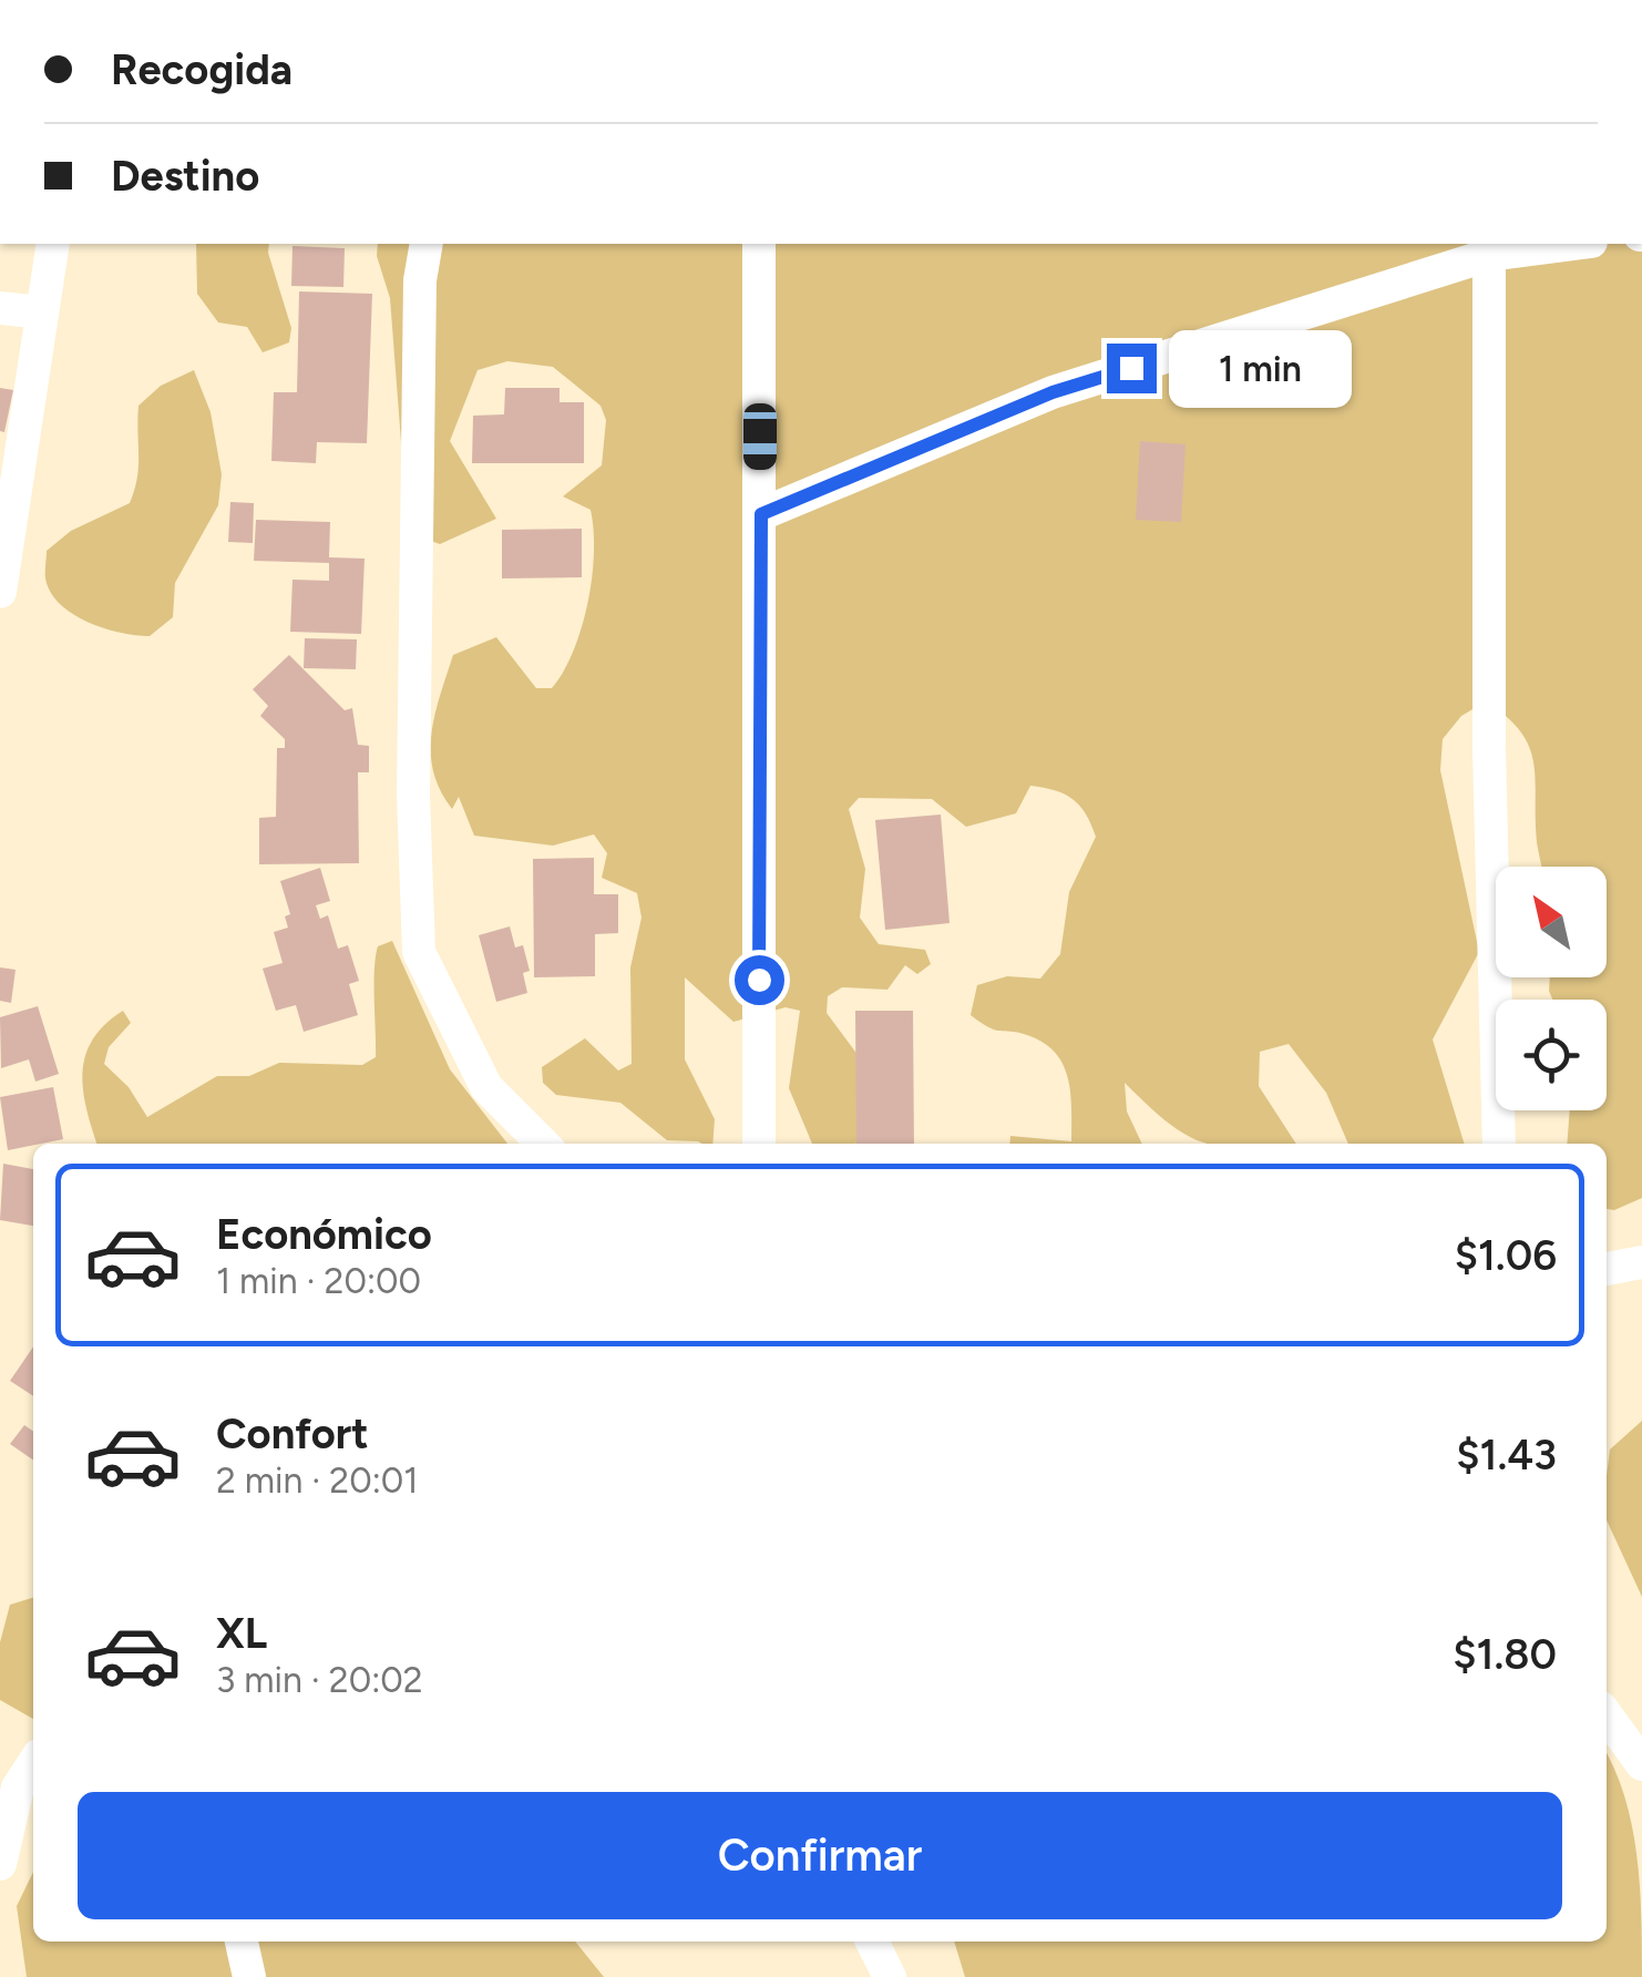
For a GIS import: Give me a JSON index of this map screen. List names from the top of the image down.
{
  "north": "top left",
  "page": {
    "banner": ["Recogida", "Destino"],
    "bubble": "1 min",
    "list": [
      {
        "name": "Económico",
        "note": "1 min · 20:00",
        "value": "$1.06"
      },
      {
        "name": "Confort",
        "note": "2 min · 20:01",
        "value": "$1.43"
      },
      {
        "name": "XL",
        "note": "3 min · 20:02",
        "value": "$1.80"
      }
    ],
    "buttons": "Confirmar"
  }
}
